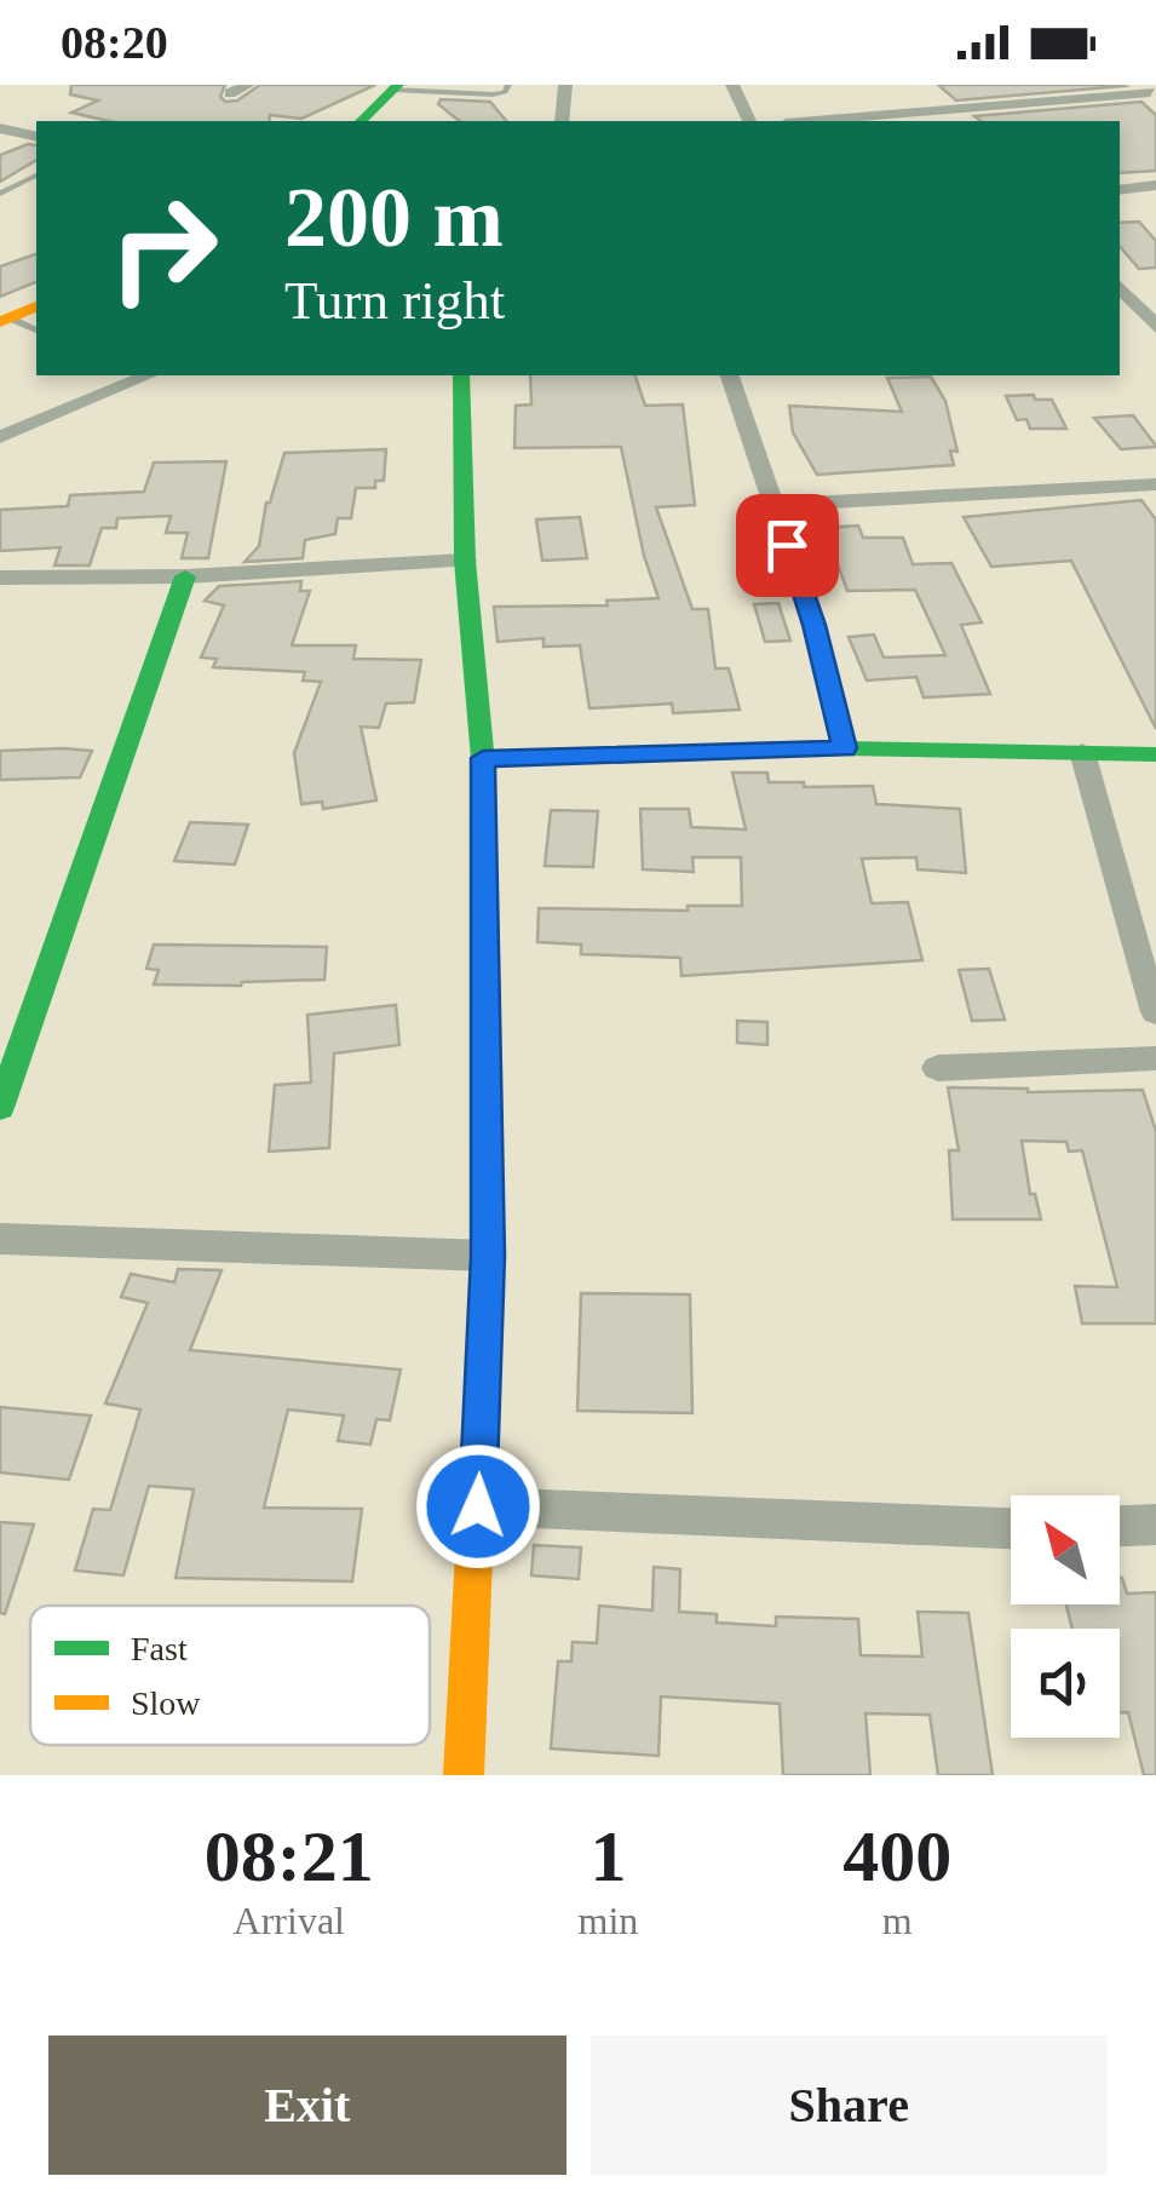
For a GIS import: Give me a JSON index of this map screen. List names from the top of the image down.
{
  "legend": ["Fast", "Slow"],
  "north": "top left",
  "page": {
    "status": "08:20",
    "turn": ["200 m", "Turn right"],
    "eta": [
      "08:21",
      "Arrival",
      "1",
      "min",
      "400",
      "m"
    ],
    "buttons": ["Exit", "Share"]
  }
}
